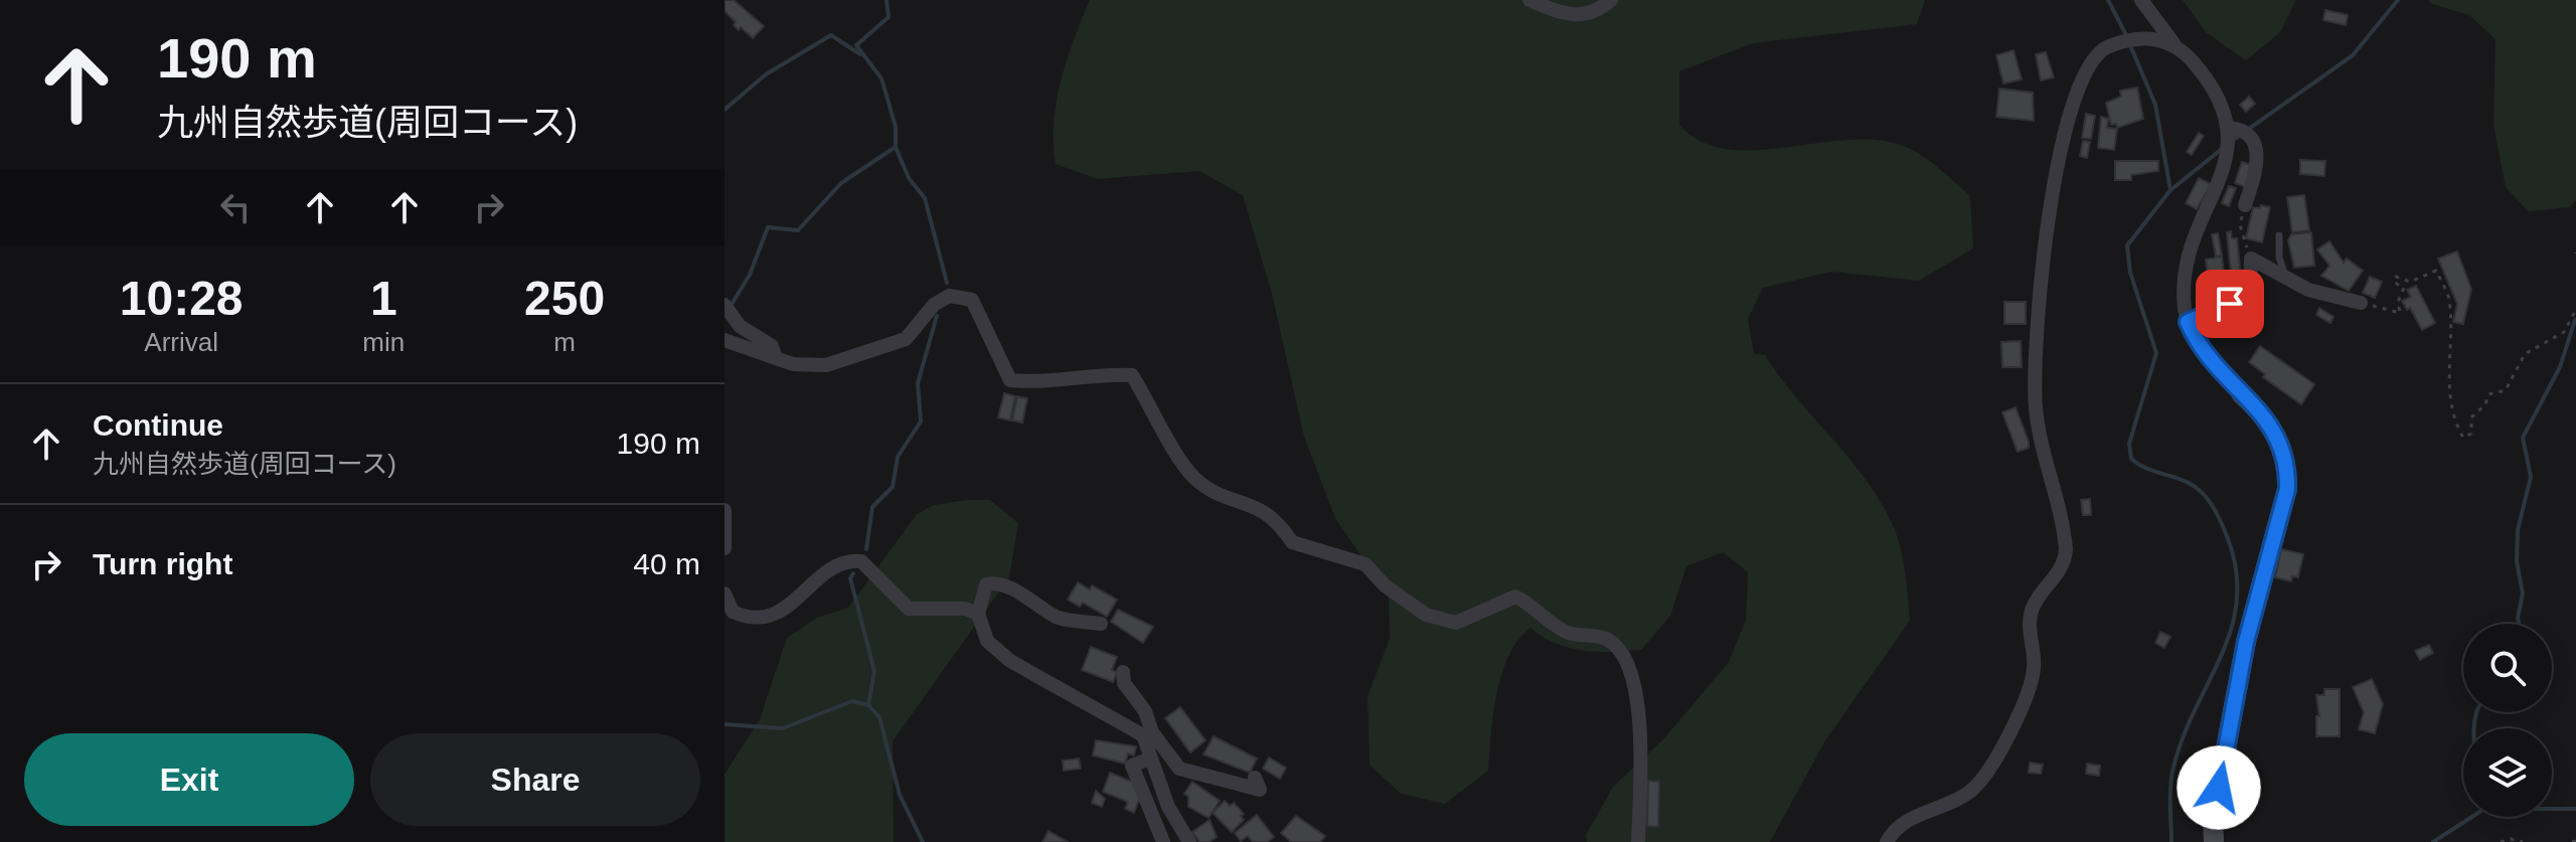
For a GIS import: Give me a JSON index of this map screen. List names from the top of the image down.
{
  "page": {
    "turn": ["190 m", "九州自然歩道(周回コース)"],
    "eta": [
      "10:28",
      "Arrival",
      "1",
      "min",
      "250",
      "m"
    ],
    "list": [
      {
        "name": "Continue",
        "note": "九州自然歩道(周回コース)",
        "value": "190 m"
      },
      {
        "name": "Turn right",
        "value": "40 m"
      }
    ],
    "buttons": ["Exit", "Share"]
  }
}
